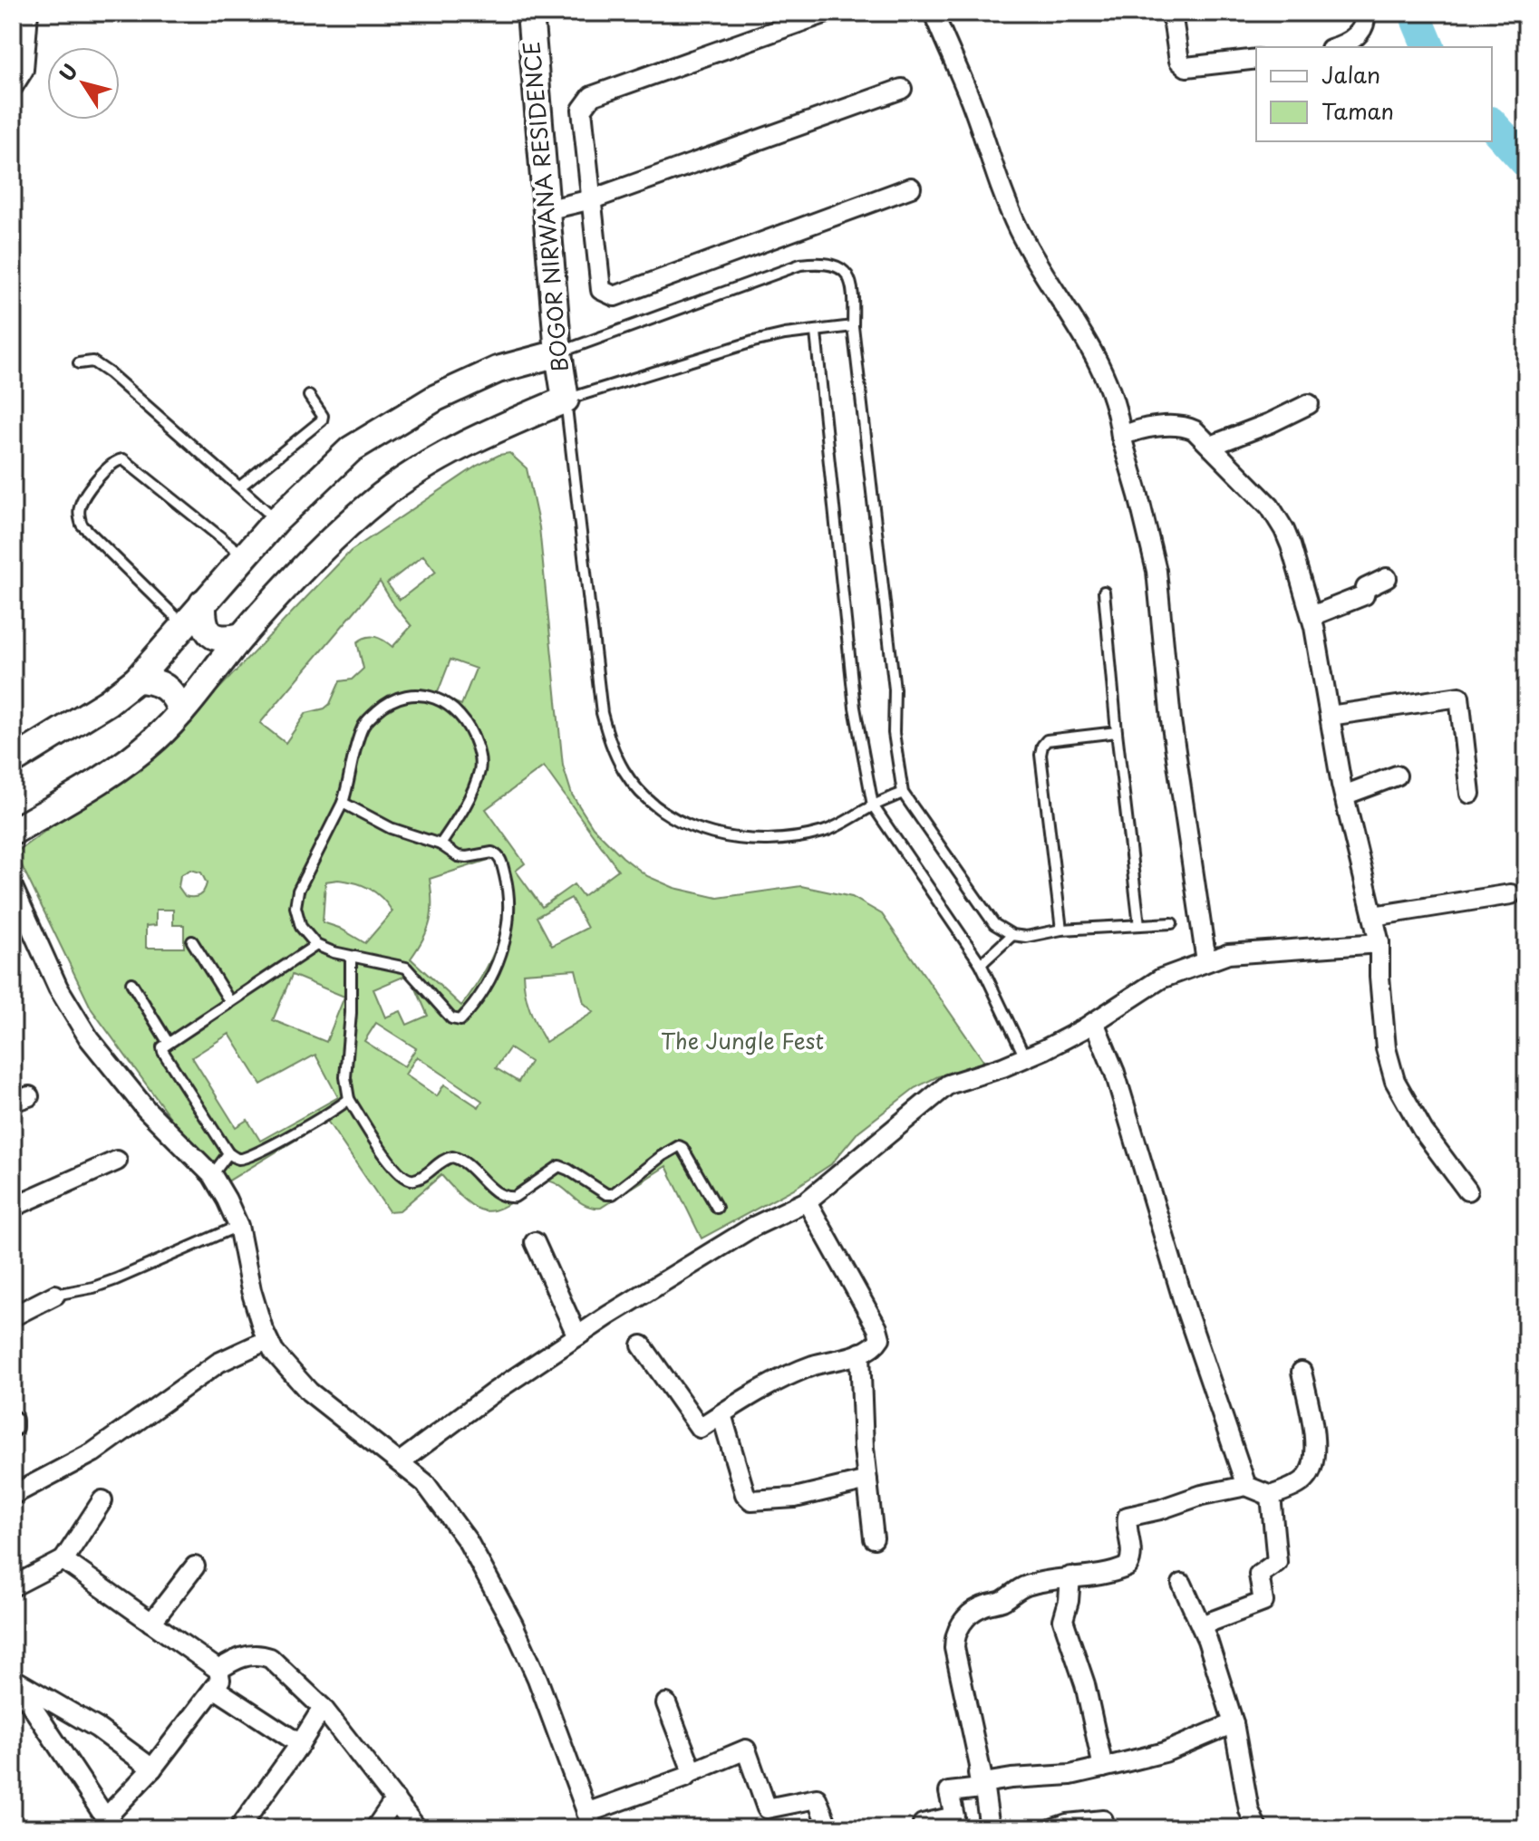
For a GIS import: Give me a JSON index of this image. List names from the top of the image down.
{
  "streets": {
    "street": ["BOGOR NIRWANA RESIDENCE"]
  },
  "parks": ["The Jungle Fest"],
  "legend": ["Jalan", "Taman"],
  "north": "top left"
}
